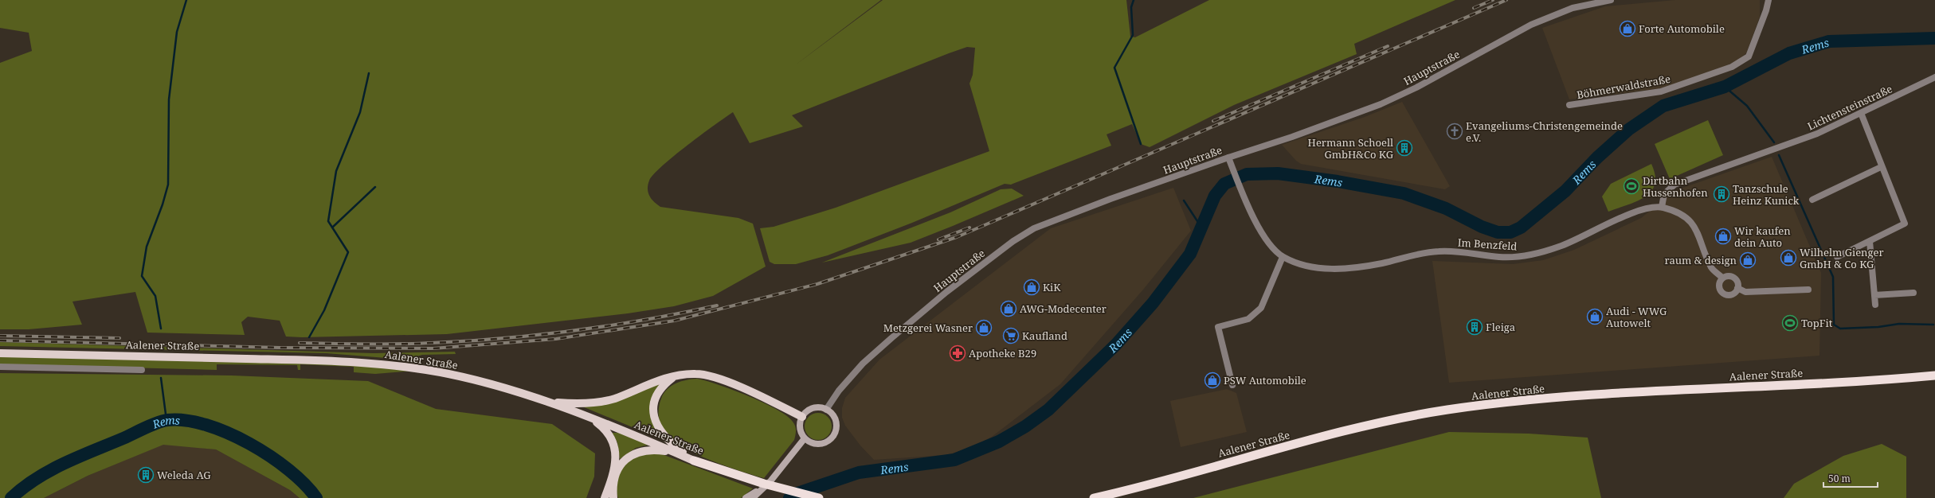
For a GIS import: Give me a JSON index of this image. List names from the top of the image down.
{
  "streets": {
    "highway": ["Aalener Straße"],
    "street": [
      "Hauptstraße",
      "Böhmerwaldstraße",
      "Lichtensteinstraße",
      "Im Benzfeld"
    ]
  },
  "crossings": [
    ["Hauptstraße", "Im Benzfeld"],
    ["Lichtensteinstraße", "Im Benzfeld"]
  ],
  "water": ["Rems"],
  "places": {
    "shop": [
      "Forte Automobile",
      "Wir kaufen dein Auto",
      "Wilhelm Gienger GmbH & Co KG",
      "raum & design",
      "KiK",
      "AWG-Modecenter",
      "Audi - WWG Autowelt",
      "Metzgerei Wasner",
      "PSW Automobile"
    ],
    "church": ["Evangeliums-Christengemeinde e.V."],
    "building": [
      "Hermann Schoell GmbH&Co KG",
      "Tanzschule Heinz Kunick",
      "Fleiga",
      "Weleda AG"
    ],
    "sports": ["Dirtbahn Hussenhofen", "TopFit"],
    "supermarket": ["Kaufland"],
    "pharmacy": ["Apotheke B29"]
  },
  "scale_bar": "50 m"
}
